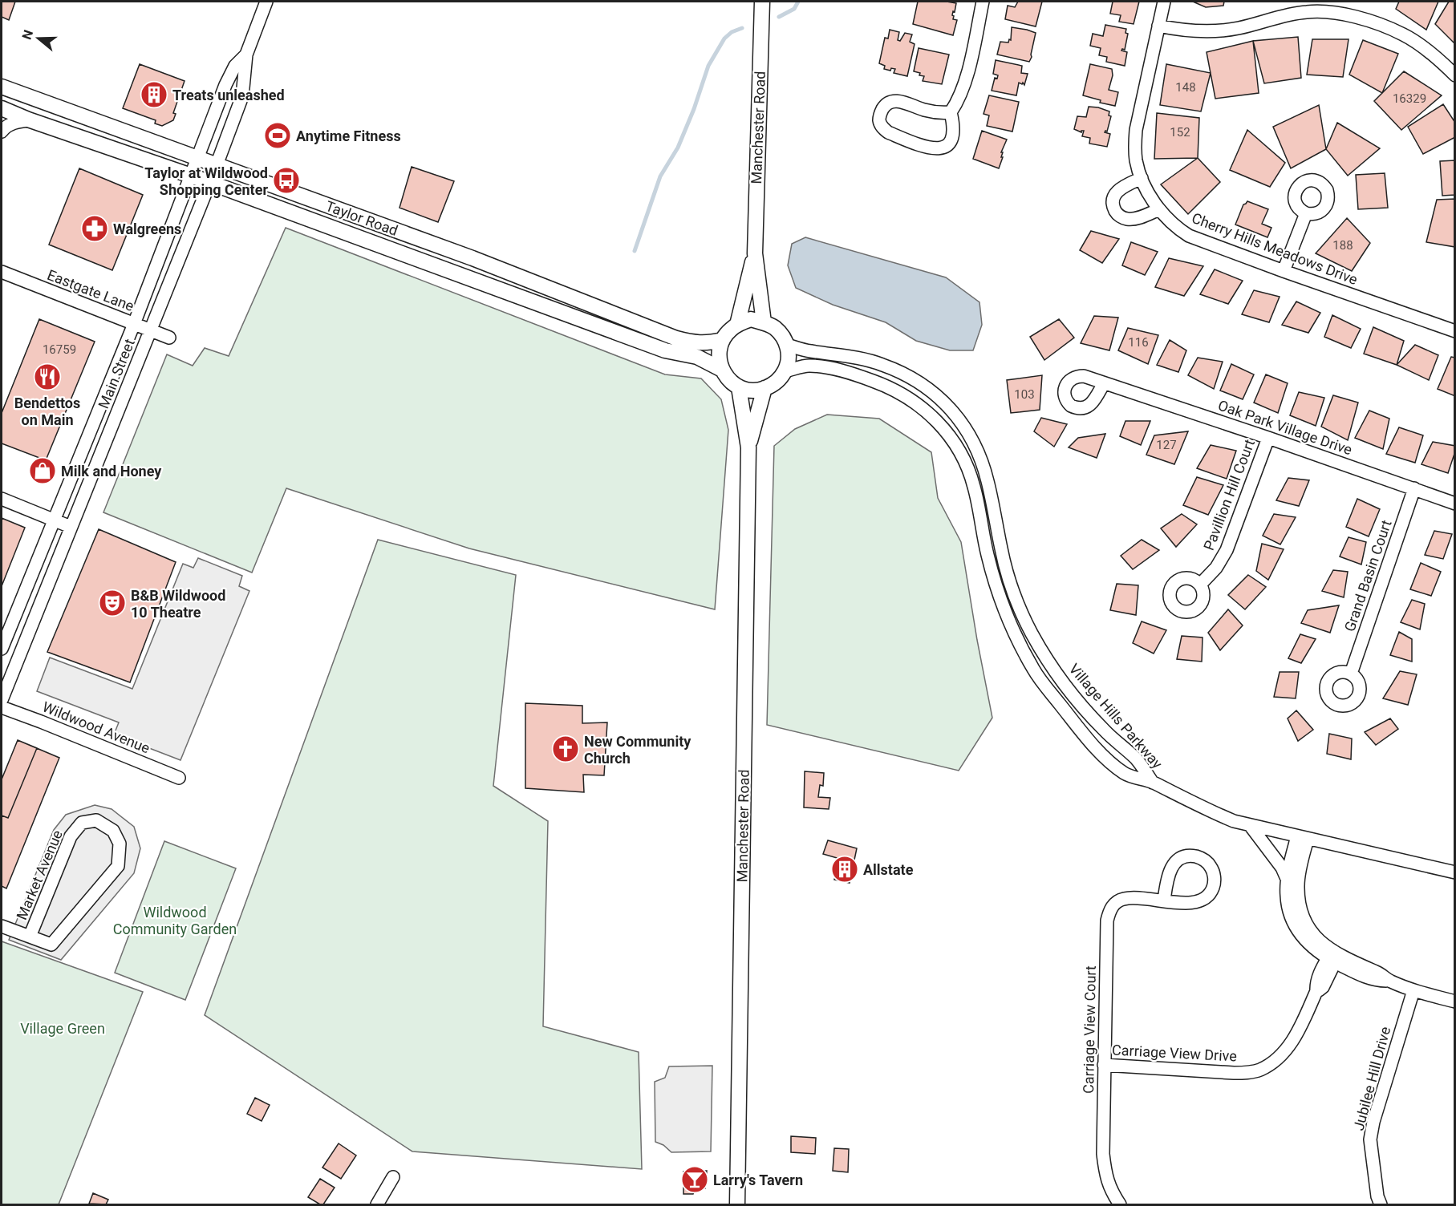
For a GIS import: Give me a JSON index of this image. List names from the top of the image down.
{
  "streets": {
    "street": [
      "Manchester Road",
      "Taylor Road",
      "Cherry Hills Meadows Drive",
      "Eastgate Lane",
      "Main Street",
      "Oak Park Village Drive",
      "Pavillion Hill Court",
      "Grand Basin Court",
      "Village Hills Parkway",
      "Wildwood Avenue",
      "Market Avenue",
      "Carriage View Court",
      "Carriage View Drive",
      "Jubilee Hill Drive"
    ]
  },
  "crossings": [
    ["Manchester Road", "Taylor Road"],
    ["Manchester Road", "Village Hills Parkway"],
    ["Taylor Road", "Main Street"],
    ["Taylor Road", "Village Hills Parkway"],
    ["Eastgate Lane", "Main Street"],
    ["Oak Park Village Drive", "Pavillion Hill Court"],
    ["Oak Park Village Drive", "Grand Basin Court"],
    ["Carriage View Court", "Carriage View Drive"]
  ],
  "parks": ["Wildwood Community Garden", "Village Green"],
  "places": {
    "building": ["Treats unleashed", "Allstate"],
    "sports": ["Anytime Fitness"],
    "bus stop": ["Taylor at Wildwood Shopping Center"],
    "pharmacy": ["Walgreens"],
    "restaurant": ["Bendettos on Main"],
    "shop": ["Milk and Honey"],
    "theatre": ["B&B Wildwood 10 Theatre"],
    "church": ["New Community Church"],
    "bar": ["Larry's Tavern"]
  },
  "house_numbers": [
    "148",
    "16329",
    "152",
    "188",
    "116",
    "16759",
    "103",
    "127"
  ],
  "north": "left"
}
